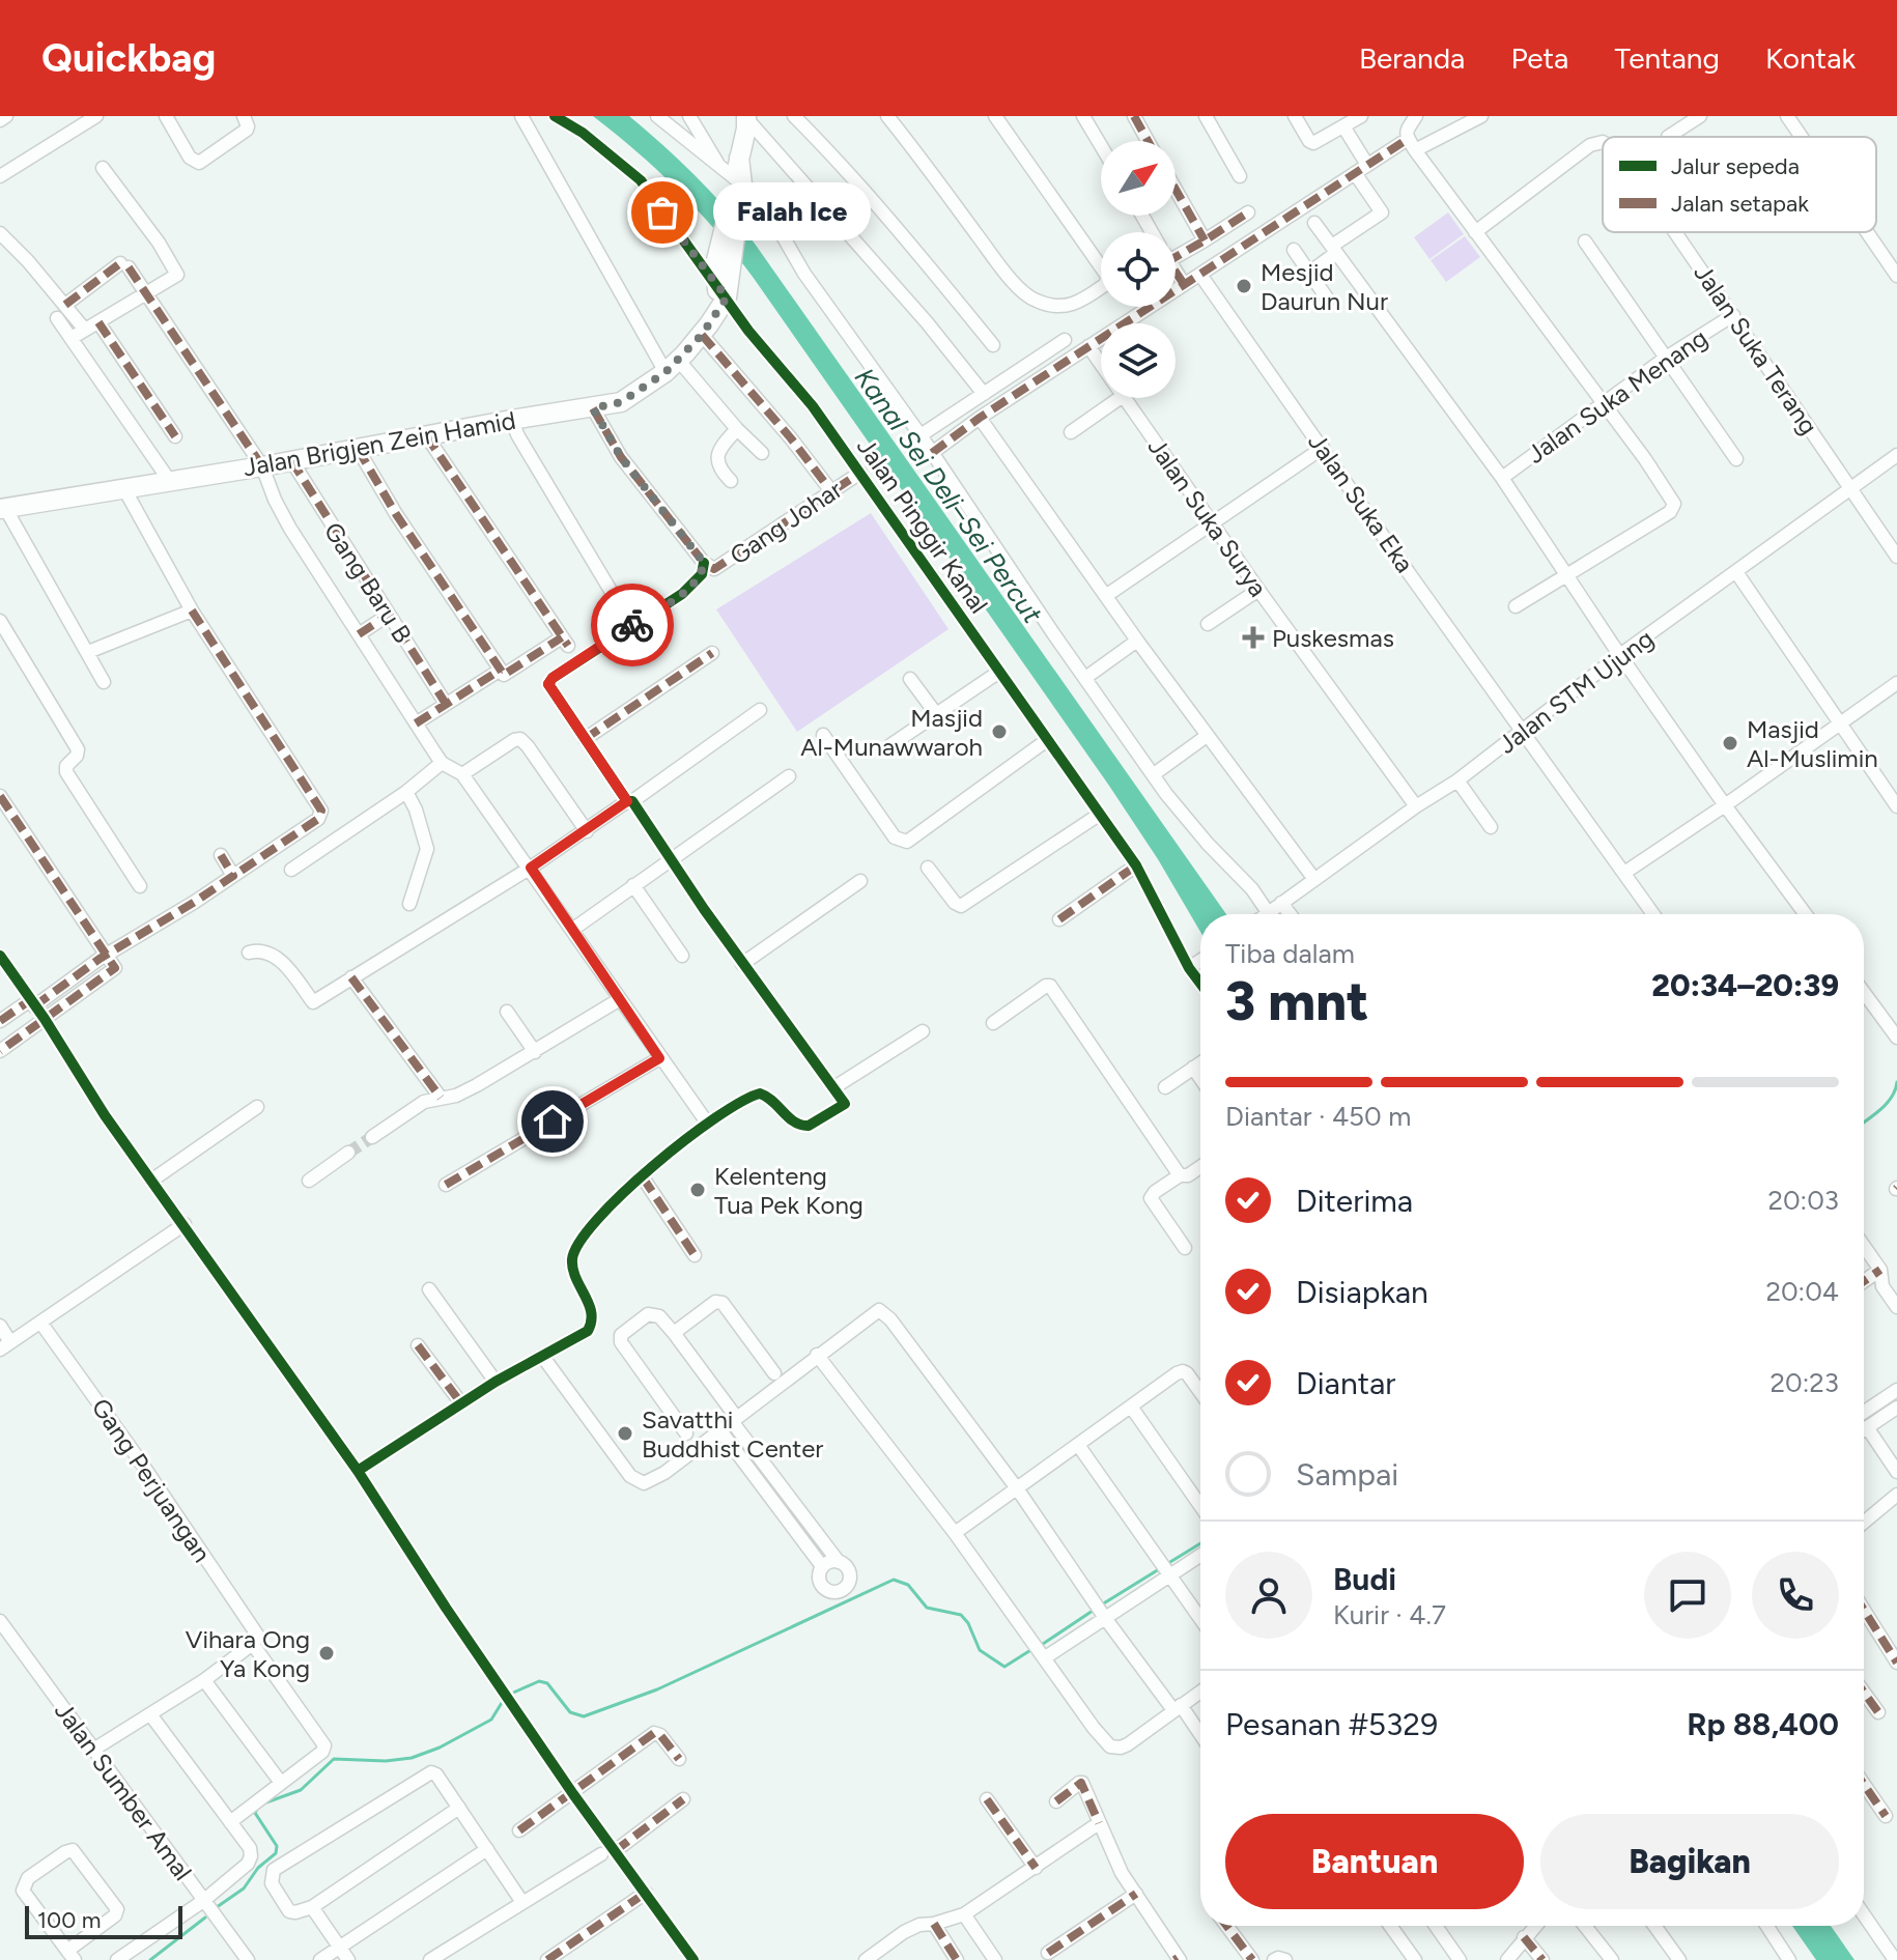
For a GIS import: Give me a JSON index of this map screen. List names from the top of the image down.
{
  "streets": {
    "main road": ["Jalan Brigjen Zein Hamid"],
    "street": [
      "Jalan Suka Terang",
      "Jalan Suka Menang",
      "Jalan Suka Eka",
      "Jalan Suka Surya",
      "Gang Johar",
      "Jalan Pinggir Kanal",
      "Gang Baru B",
      "Jalan STM Ujung",
      "Gang Perjuangan",
      "Jalan Sumber Amal"
    ]
  },
  "crossings": [
    ["Jalan Suka Terang", "Jalan Suka Menang"],
    ["Jalan Suka Terang", "Jalan STM Ujung"],
    ["Jalan Brigjen Zein Hamid", "Gang Johar"],
    ["Jalan Brigjen Zein Hamid", "Jalan Pinggir Kanal"],
    ["Jalan Brigjen Zein Hamid", "Gang Baru B"],
    ["Jalan Suka Eka", "Jalan STM Ujung"],
    ["Jalan Suka Surya", "Jalan STM Ujung"],
    ["Gang Johar", "Jalan Pinggir Kanal"]
  ],
  "water": ["Kanal Sei Deli–Sei Percut"],
  "places": {
    "other": [
      "Falah Ice",
      "Mesjid Daurun Nur",
      "Masjid Al-Munawwaroh",
      "Masjid Al-Muslimin",
      "Kelenteng Tua Pek Kong",
      "Savatthi Buddhist Center",
      "Vihara Ong Ya Kong"
    ],
    "health": ["Puskesmas"]
  },
  "legend": ["Jalur sepeda", "Jalan setapak"],
  "scale_bar": "100 m",
  "north": "top right",
  "page": {
    "header": "Quickbag",
    "nav": [
      "Beranda",
      "Peta",
      "Tentang",
      "Kontak"
    ],
    "bubble": "Falah Ice",
    "heading": ["3 mnt", "Tiba dalam", "20:34–20:39"],
    "panel": [
      "Budi",
      "Kurir · 4.7",
      "Pesanan #5329",
      "Rp 88,400"
    ],
    "bar": "Diantar · 450 m",
    "list": [
      ["Diterima", "20:03"],
      ["Disiapkan", "20:04"],
      ["Diantar", "20:23"],
      "Sampai"
    ],
    "buttons": ["Bantuan", "Bagikan"],
    "scale": "100 m"
  }
}
